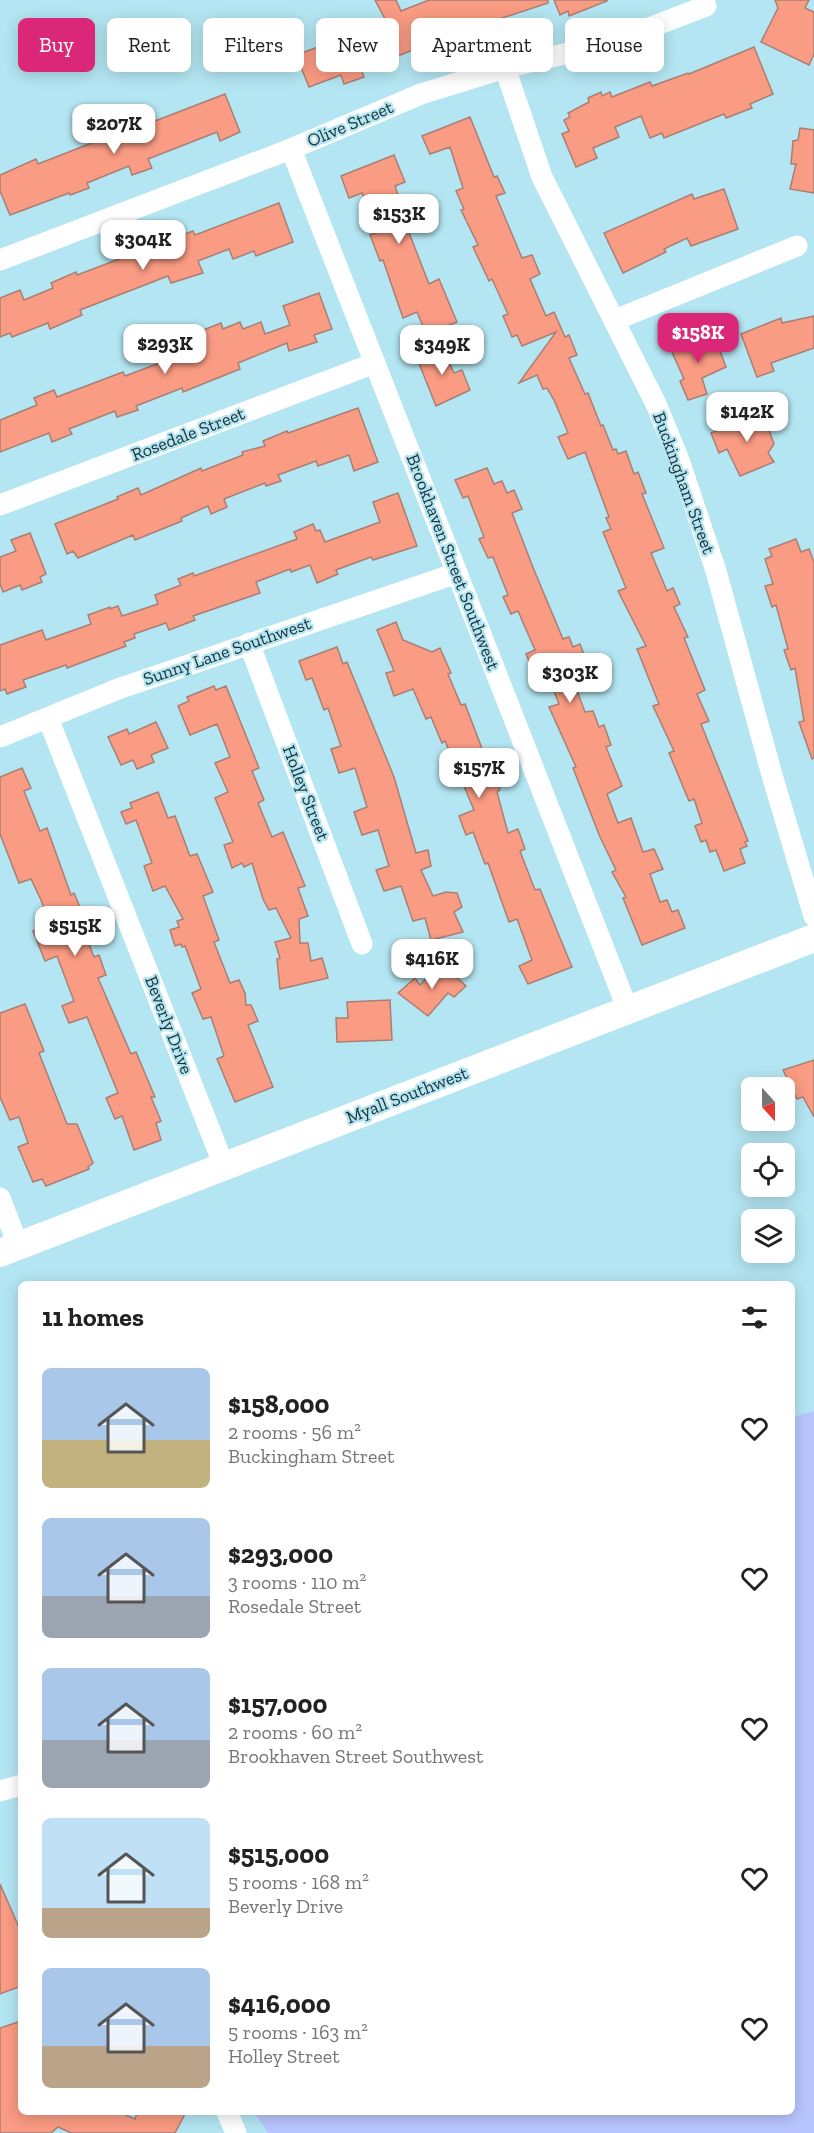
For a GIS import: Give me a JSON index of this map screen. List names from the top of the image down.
{
  "streets": {
    "street": [
      "Olive Street",
      "Rosedale Street",
      "Buckingham Street",
      "Brookhaven Street Southwest",
      "Sunny Lane Southwest",
      "Holley Street",
      "Beverly Drive",
      "Myall Southwest"
    ]
  },
  "crossings": [
    ["Olive Street", "Brookhaven Street Southwest"],
    ["Rosedale Street", "Brookhaven Street Southwest"],
    ["Brookhaven Street Southwest", "Sunny Lane Southwest"],
    ["Brookhaven Street Southwest", "Myall Southwest"],
    ["Sunny Lane Southwest", "Holley Street"],
    ["Sunny Lane Southwest", "Beverly Drive"],
    ["Beverly Drive", "Myall Southwest"]
  ],
  "north": "bottom",
  "page": {
    "chip": [
      "Buy",
      "Rent",
      "Filters",
      "New",
      "Apartment",
      "House"
    ],
    "price": [
      "$207K",
      "$153K",
      "$304K",
      "$158K",
      "$293K",
      "$349K",
      "$142K",
      "$303K",
      "$157K",
      "$515K",
      "$416K"
    ],
    "heading": "11 homes",
    "list": [
      {
        "name": "$158,000",
        "note": "2 rooms · 56 m² · Buckingham Street"
      },
      {
        "name": "$293,000",
        "note": "3 rooms · 110 m² · Rosedale Street"
      },
      {
        "name": "$157,000",
        "note": "2 rooms · 60 m² · Brookhaven Street Southwest"
      },
      {
        "name": "$515,000",
        "note": "5 rooms · 168 m² · Beverly Drive"
      },
      {
        "name": "$416,000",
        "note": "5 rooms · 163 m² · Holley Street"
      }
    ]
  }
}
